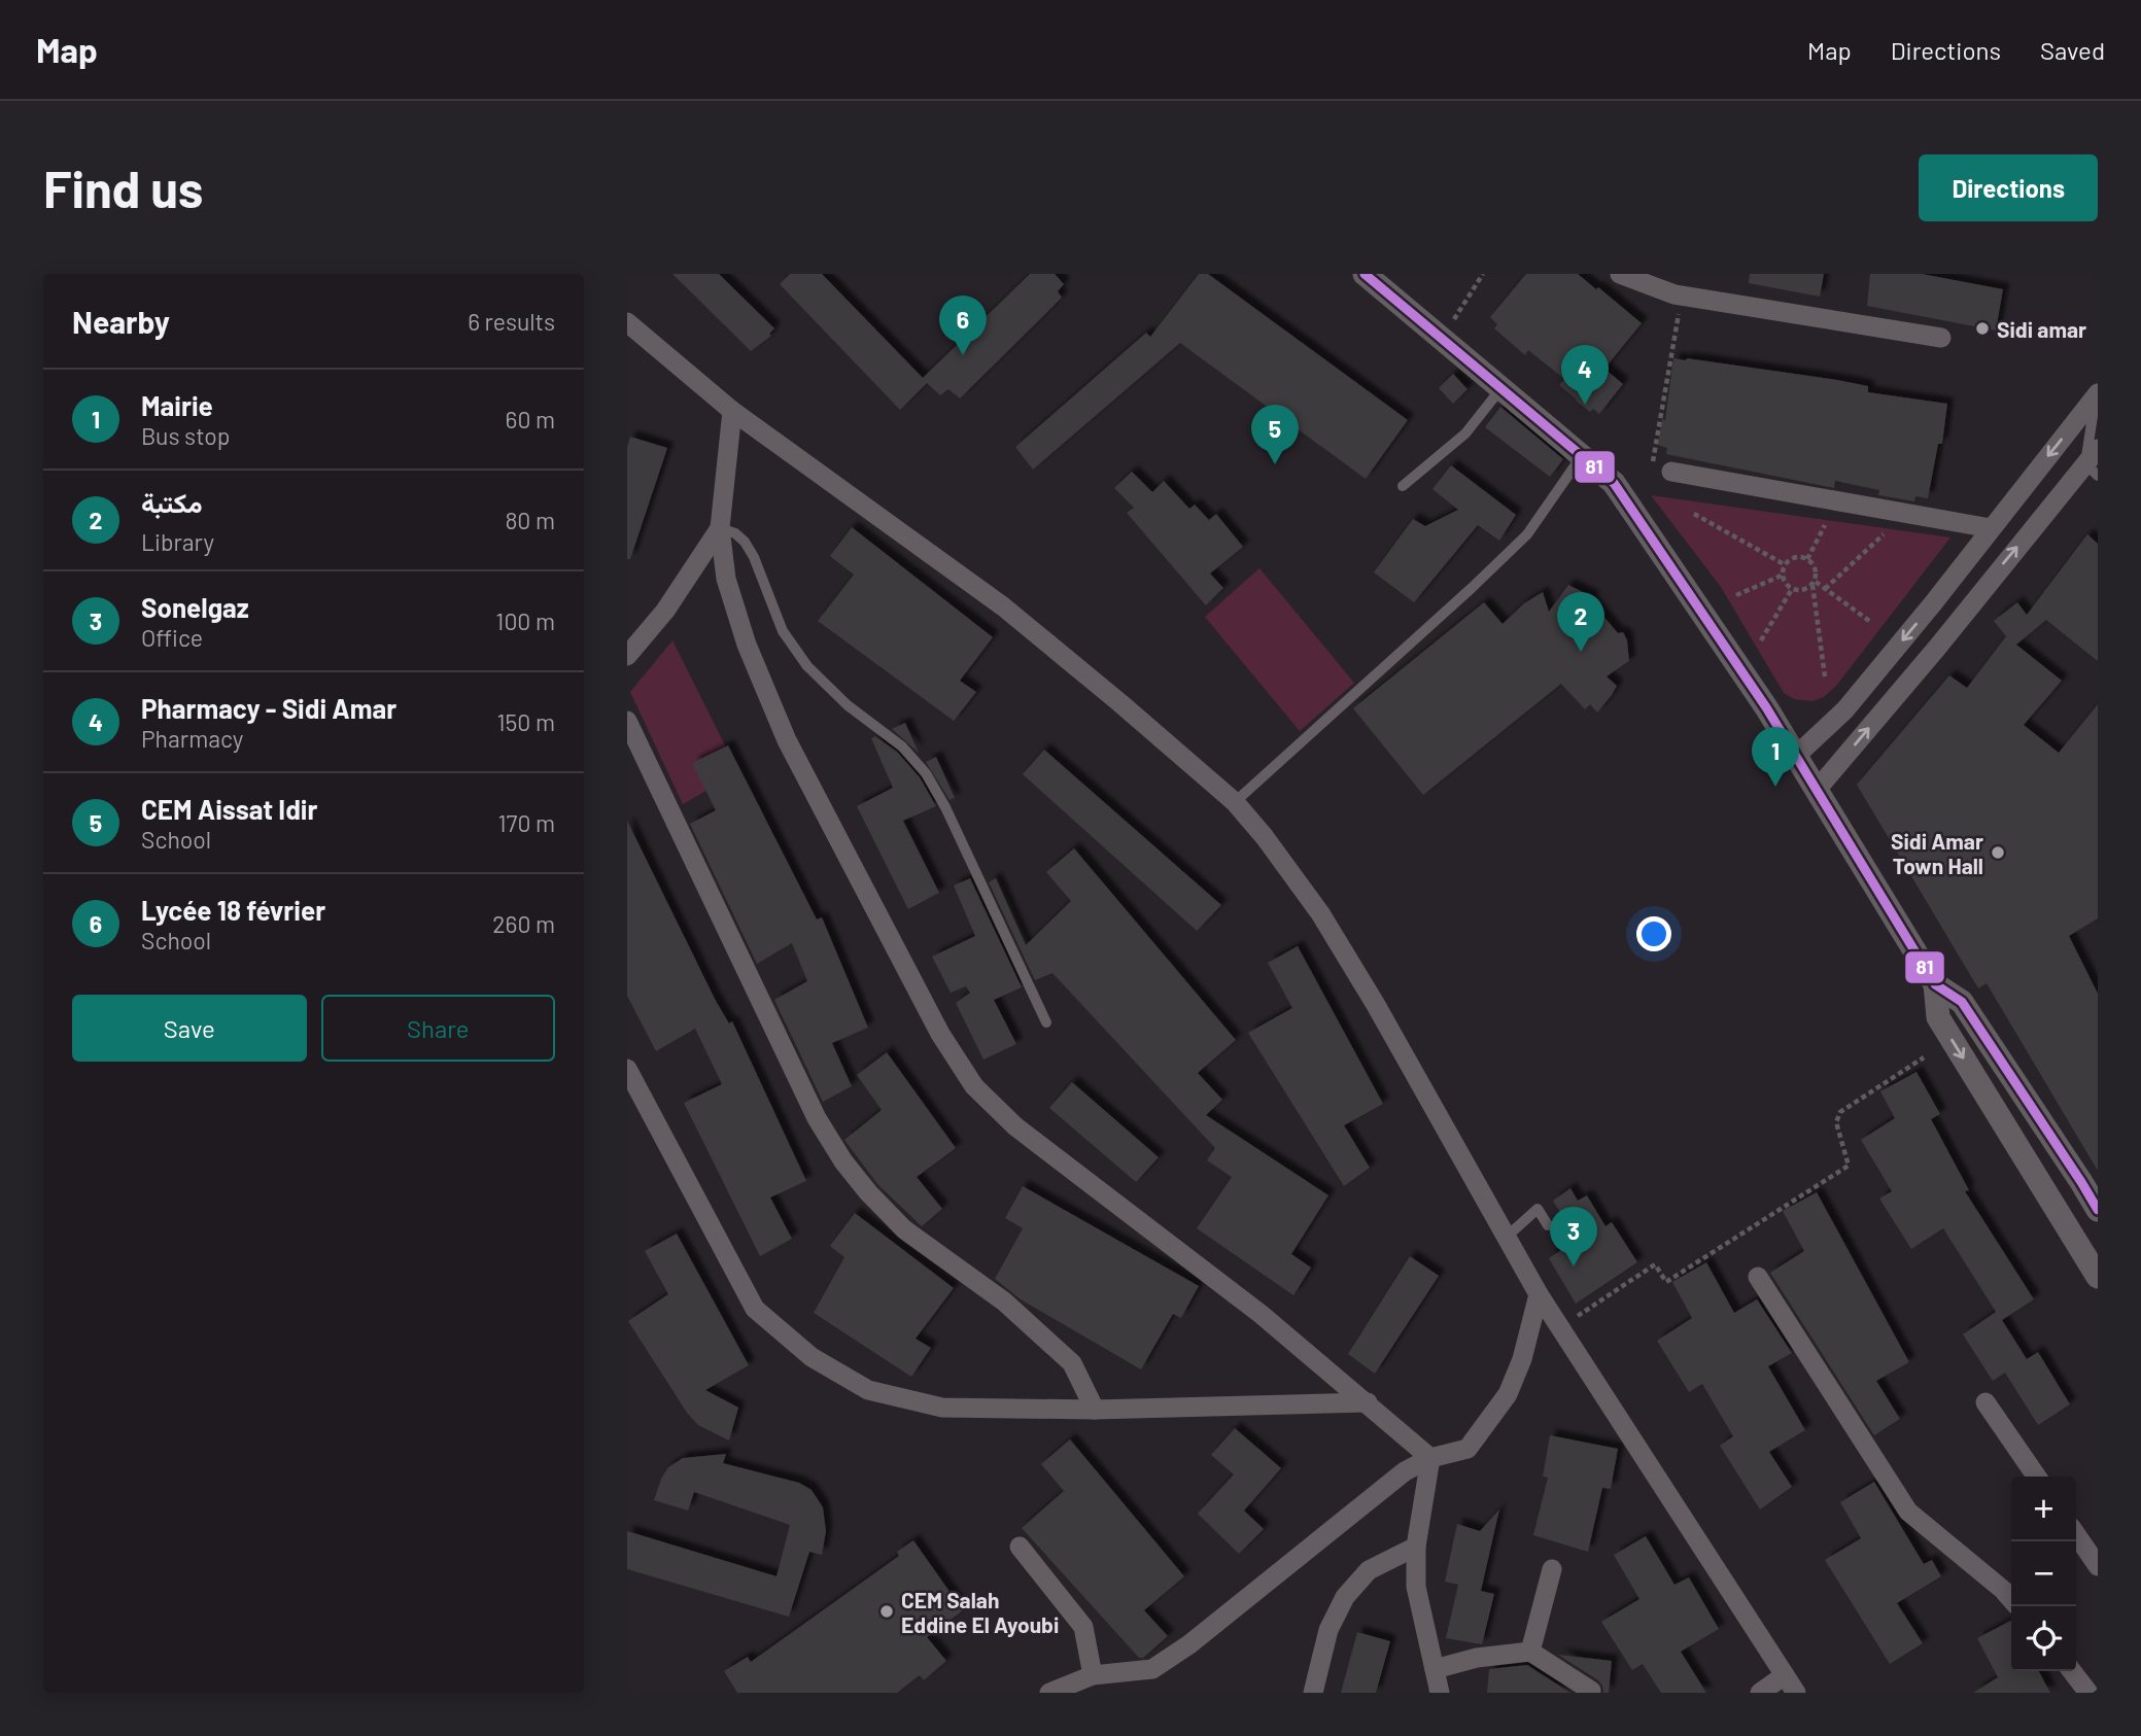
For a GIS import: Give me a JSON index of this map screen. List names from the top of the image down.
{
  "places": ["Sidi amar", "Sidi Amar Town Hall", "CEM Salah Eddine El Ayoubi"],
  "lines": ["transit line 81"],
  "page": {
    "header": "Map",
    "nav": ["Map", "Directions", "Saved"],
    "buttons": [
      "Directions",
      ["Save", "Share"]
    ],
    "title": "Find us",
    "heading": ["Nearby", "6 results"],
    "pins": [
      "6",
      "4",
      "5",
      "2",
      "1",
      "3"
    ],
    "list": [
      {
        "mark": "1",
        "name": "Mairie",
        "note": "Bus stop",
        "value": "60 m"
      },
      {
        "mark": "2",
        "name": "مكتبة",
        "note": "Library",
        "value": "80 m"
      },
      {
        "mark": "3",
        "name": "Sonelgaz",
        "note": "Office",
        "value": "100 m"
      },
      {
        "mark": "4",
        "name": "Pharmacy - Sidi Amar",
        "note": "Pharmacy",
        "value": "150 m"
      },
      {
        "mark": "5",
        "name": "CEM Aissat Idir",
        "note": "School",
        "value": "170 m"
      },
      {
        "mark": "6",
        "name": "Lycée 18 février",
        "note": "School",
        "value": "260 m"
      }
    ],
    "map_buttons": ["+", "−"]
  }
}
